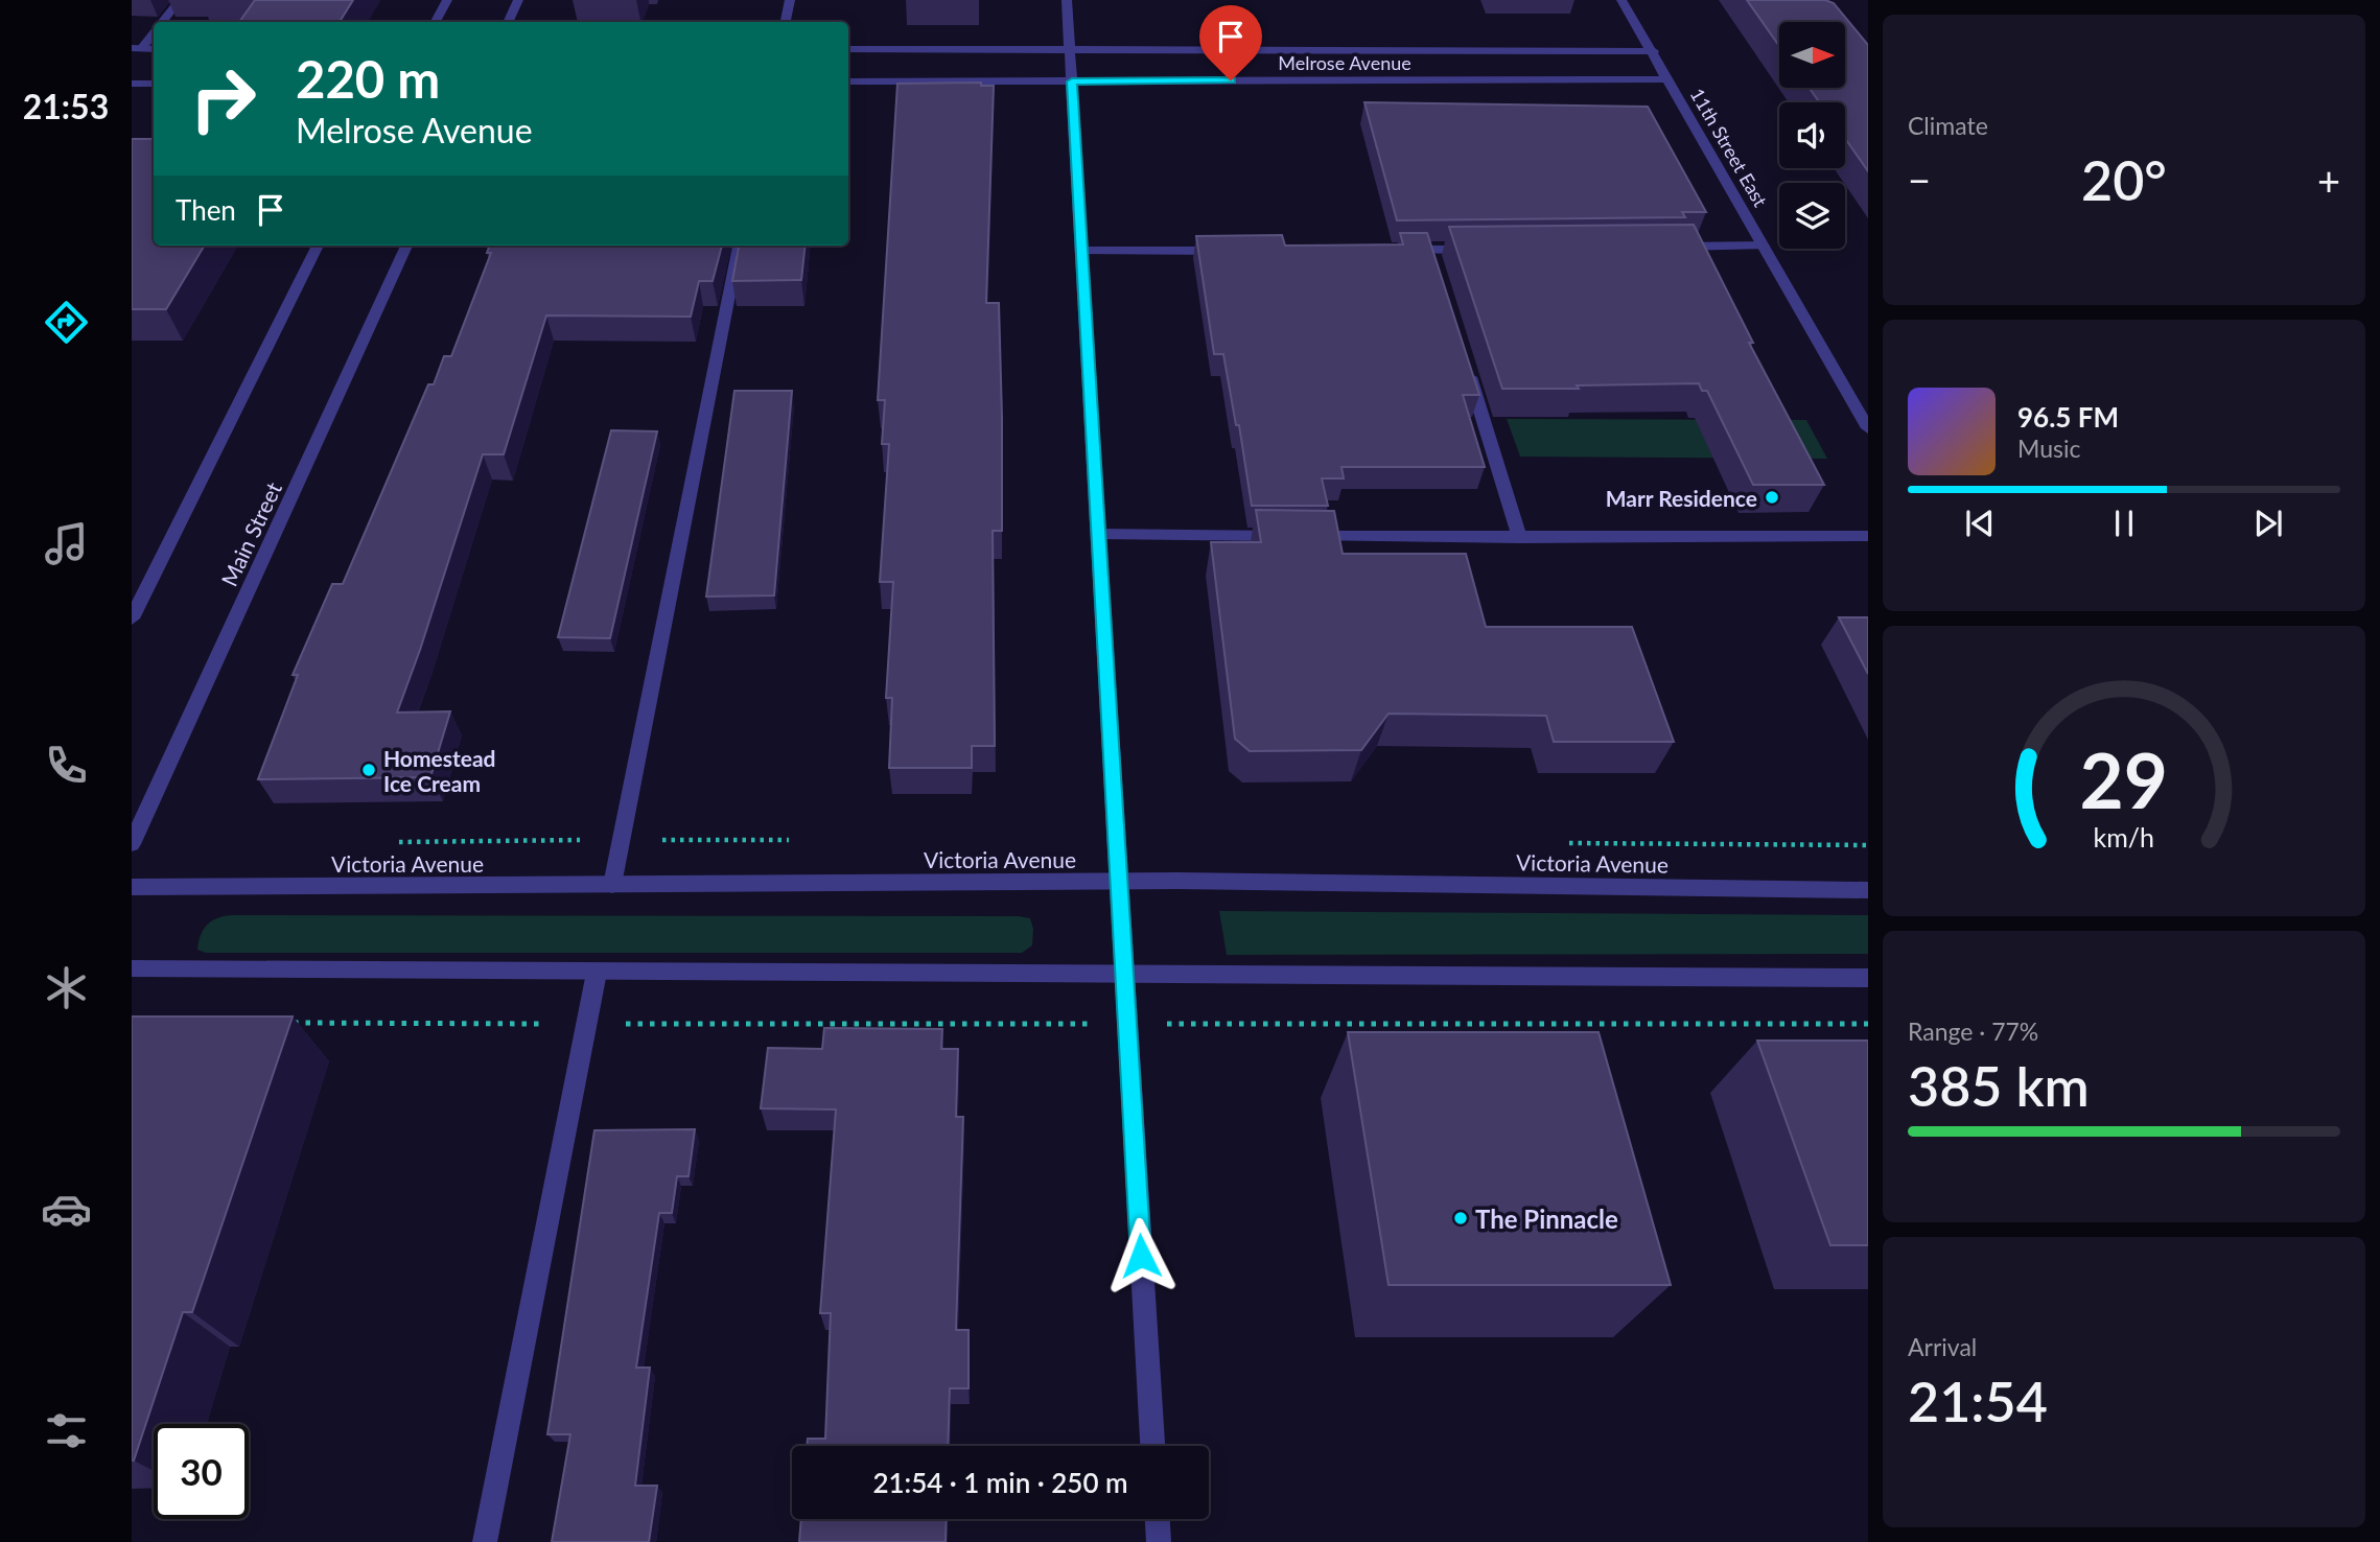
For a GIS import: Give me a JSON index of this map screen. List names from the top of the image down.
{
  "streets": {
    "street": [
      "Melrose Avenue",
      "11th Street East",
      "Main Street",
      "Victoria Avenue"
    ]
  },
  "crossings": [
    ["Melrose Avenue", "11th Street East"]
  ],
  "places": ["Marr Residence", "Homestead Ice Cream", "The Pinnacle"],
  "north": "right",
  "page": {
    "tabs": "21:53",
    "tile": [
      "Climate",
      ["Range · 77%", "385 km"],
      ["Arrival", "21:54"]
    ],
    "turn": ["220 m", "Melrose Avenue"],
    "heat": ["−", "20°", "+"],
    "then": "Then",
    "song": ["96.5 FM", "Music"],
    "limit": "30",
    "trip": "21:54 · 1 min · 250 m",
    "gauge": ["29", "km/h"]
  }
}
